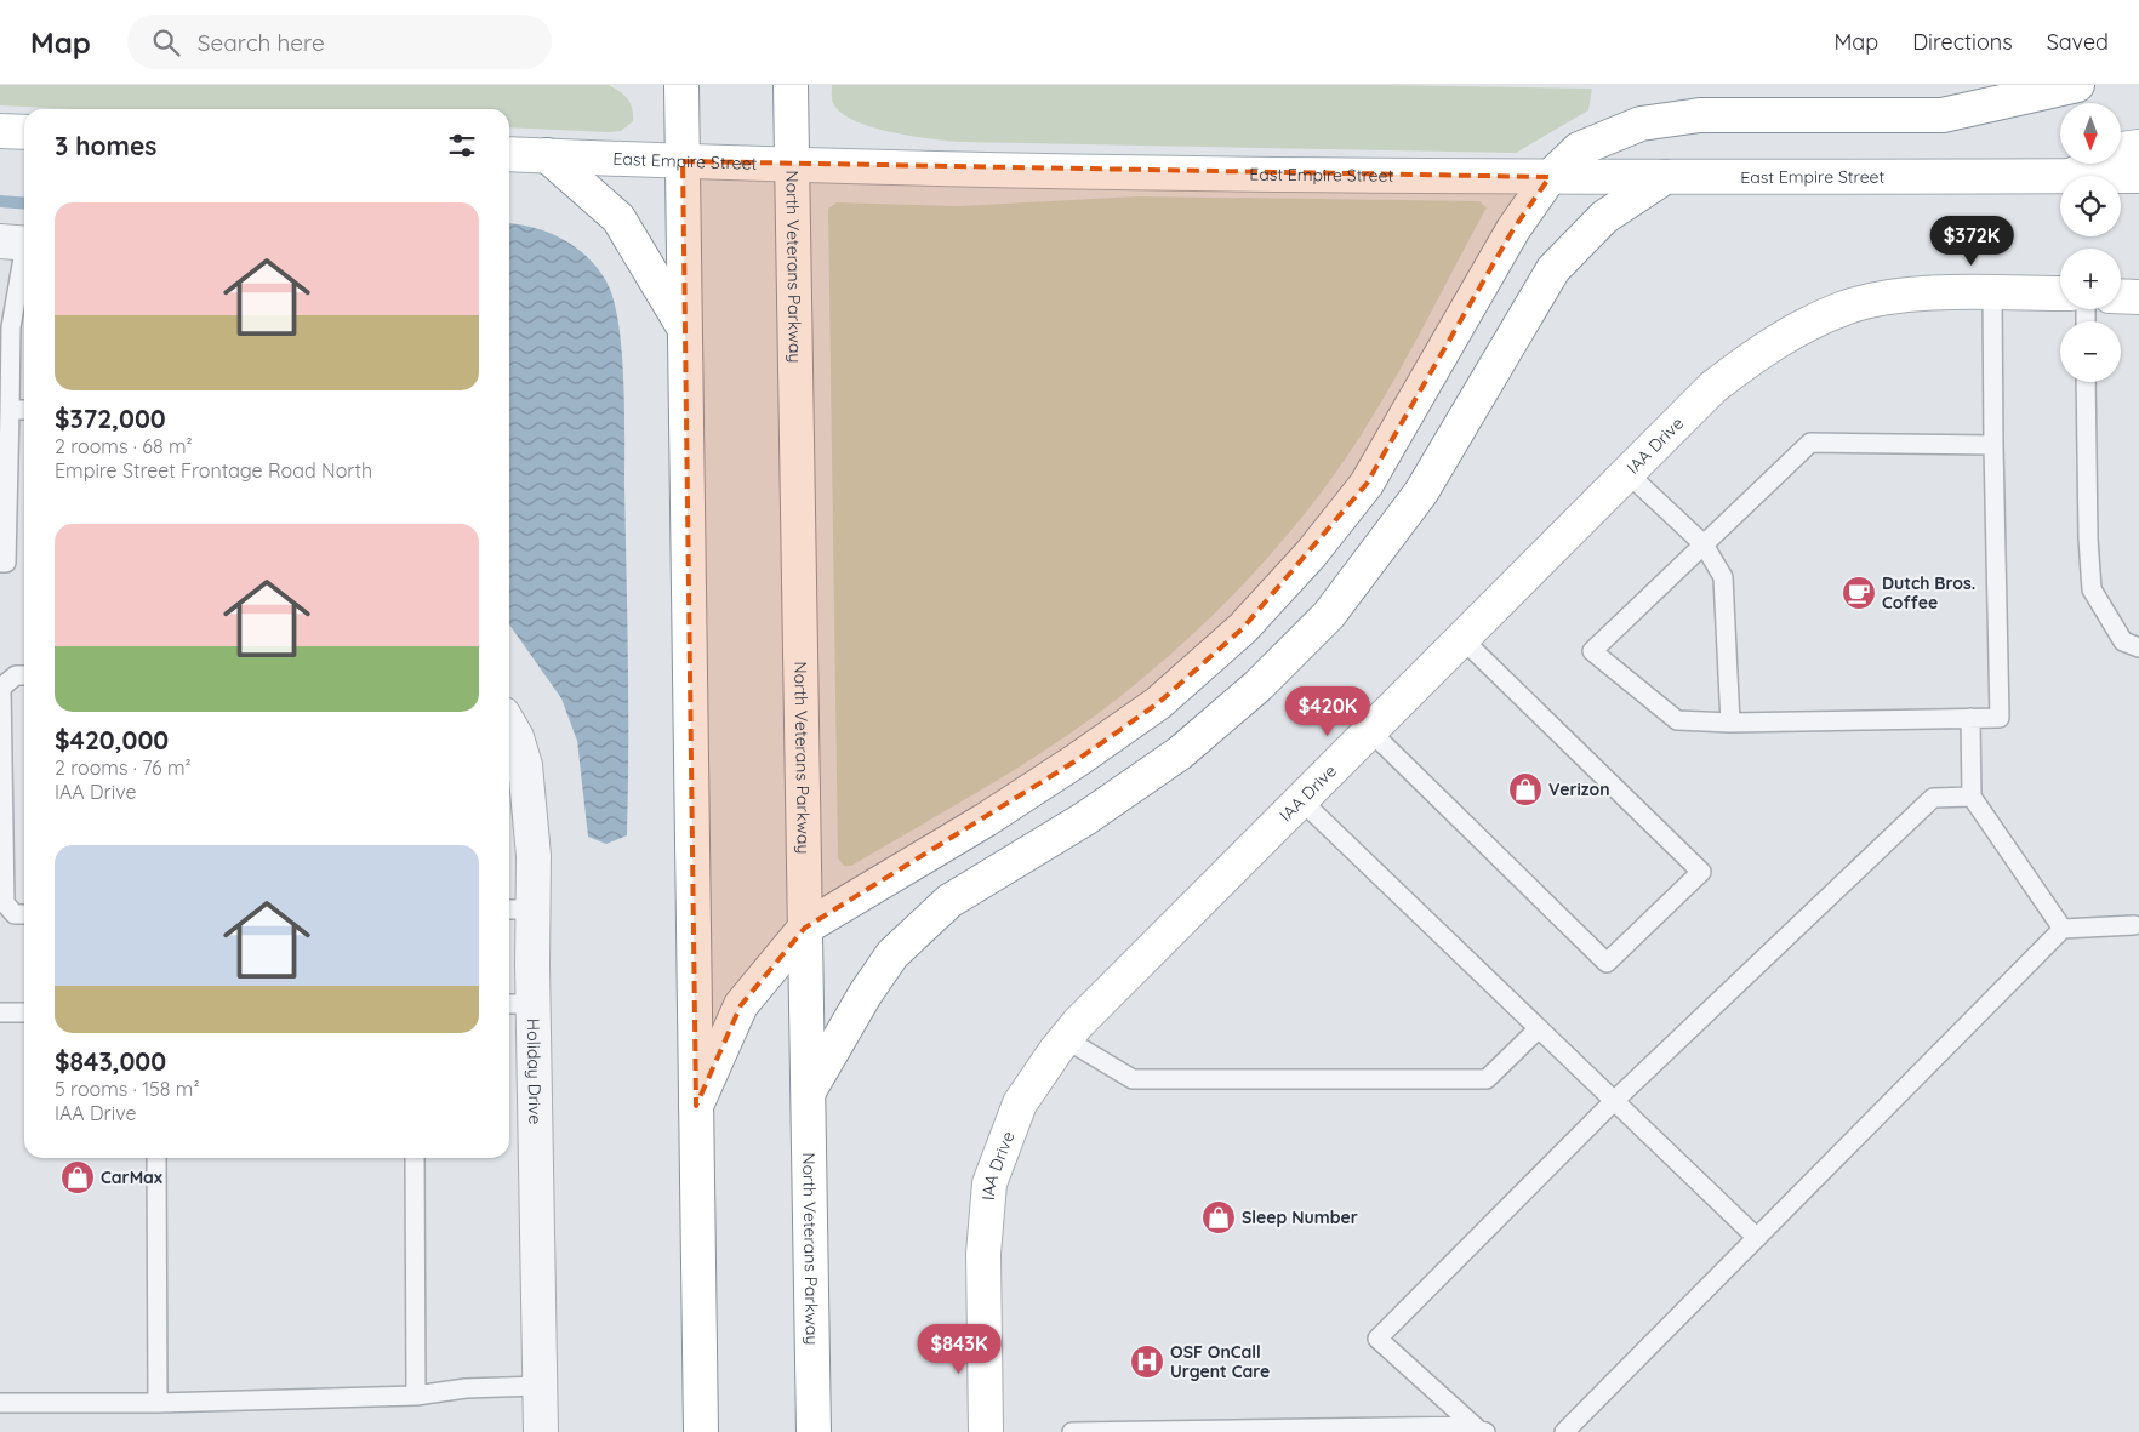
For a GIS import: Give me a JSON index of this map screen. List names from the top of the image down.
{
  "streets": {
    "main road": ["East Empire Street", "North Veterans Parkway", "IAA Drive"],
    "street": ["Holiday Drive"]
  },
  "crossings": [
    ["East Empire Street", "North Veterans Parkway"]
  ],
  "places": {
    "cafe": ["Dutch Bros. Coffee"],
    "shop": ["Verizon", "CarMax", "Sleep Number"],
    "hospital": ["OSF OnCall Urgent Care"]
  },
  "north": "bottom",
  "page": {
    "header": "Map",
    "search": "Search here",
    "nav": ["Map", "Directions", "Saved"],
    "map_buttons": ["+", "−"],
    "heading": "3 homes",
    "list": [
      {
        "name": "$372,000",
        "note": "2 rooms · 68 m² · Empire Street Frontage Road North"
      },
      {
        "name": "$420,000",
        "note": "2 rooms · 76 m² · IAA Drive"
      },
      {
        "name": "$843,000",
        "note": "5 rooms · 158 m² · IAA Drive"
      }
    ],
    "price": ["$372K", "$420K", "$843K"]
  }
}
